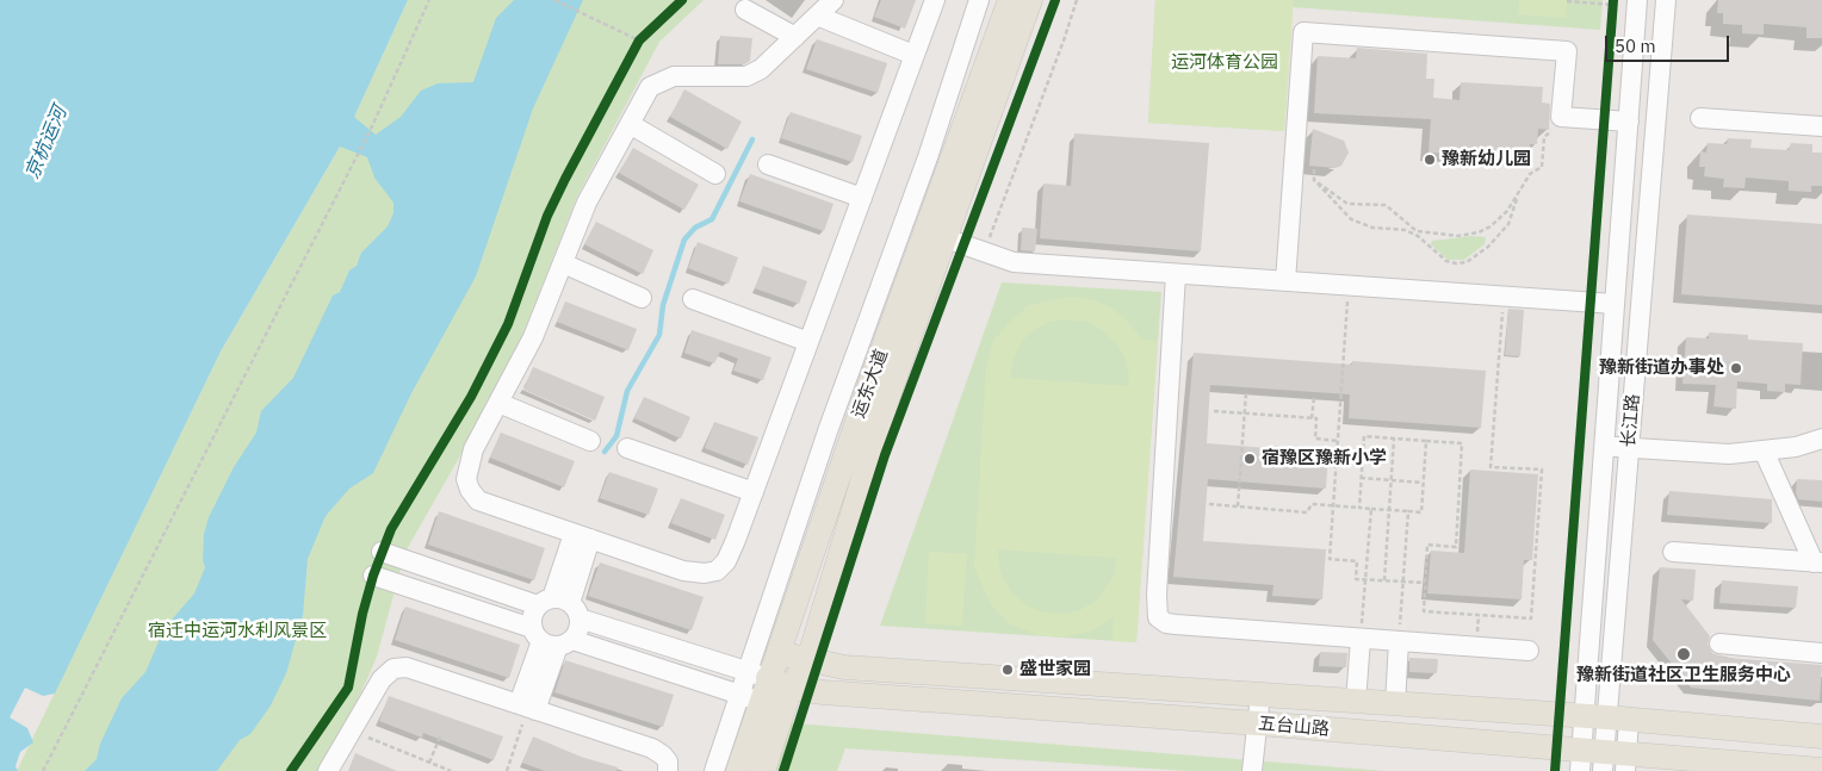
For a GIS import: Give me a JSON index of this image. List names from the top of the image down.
{
  "streets": {
    "main road": ["运东大道", "五台山路"],
    "street": ["长江路"]
  },
  "crossings": [
    ["运东大道", "五台山路"],
    ["长江路", "五台山路"]
  ],
  "water": ["京杭运河"],
  "parks": ["运河体育公园", "宿迁中运河水利风景区"],
  "places": [
    "豫新幼儿园",
    "豫新街道办事处",
    "宿豫区豫新小学",
    "豫新街道社区卫生服务中心",
    "盛世家园"
  ],
  "scale_bar": "50 m"
}
